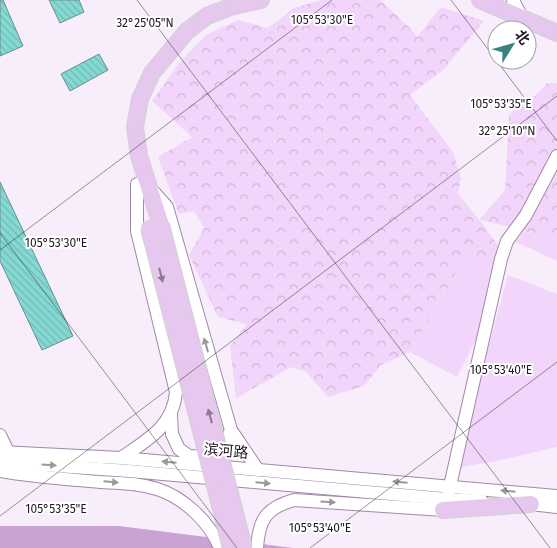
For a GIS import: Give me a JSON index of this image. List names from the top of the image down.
{
  "streets": {
    "street": ["滨河路"]
  },
  "north": "top right",
  "coordinates": [
    "105°53'30\"E",
    "32°25'05\"N",
    "105°53'35\"E",
    "32°25'10\"N",
    "105°53'40\"E"
  ]
}
